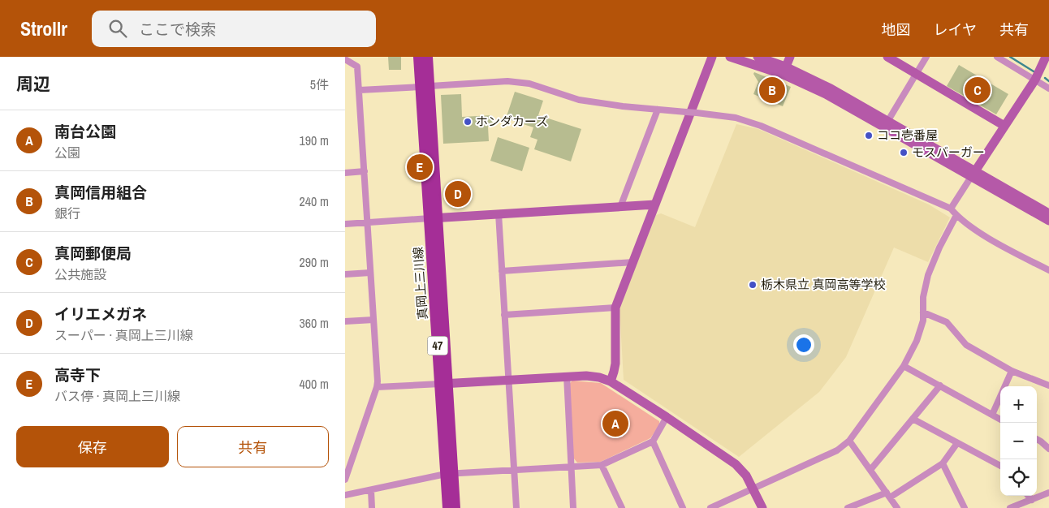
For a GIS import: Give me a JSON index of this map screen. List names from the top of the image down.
{
  "streets": {
    "main road": ["真岡上三川線", "47"]
  },
  "places": [
    "ホンダカーズ",
    "ココ壱番屋",
    "モスバーガー",
    "栃木県立 真岡高等学校"
  ],
  "page": {
    "header": "Strollr",
    "search": "ここで検索",
    "nav": ["地図", "レイヤ", "共有"],
    "heading": ["周辺", "5件"],
    "pins": [
      "B",
      "C",
      "E",
      "D",
      "A"
    ],
    "list": [
      {
        "mark": "A",
        "name": "南台公園",
        "note": "公園",
        "value": "190 m"
      },
      {
        "mark": "B",
        "name": "真岡信用組合",
        "note": "銀行",
        "value": "240 m"
      },
      {
        "mark": "C",
        "name": "真岡郵便局",
        "note": "公共施設",
        "value": "290 m"
      },
      {
        "mark": "D",
        "name": "イリエメガネ",
        "note": "スーパー · 真岡上三川線",
        "value": "360 m"
      },
      {
        "mark": "E",
        "name": "高寺下",
        "note": "バス停 · 真岡上三川線",
        "value": "400 m"
      }
    ],
    "map_buttons": ["+", "−"],
    "buttons": ["保存", "共有"]
  }
}
